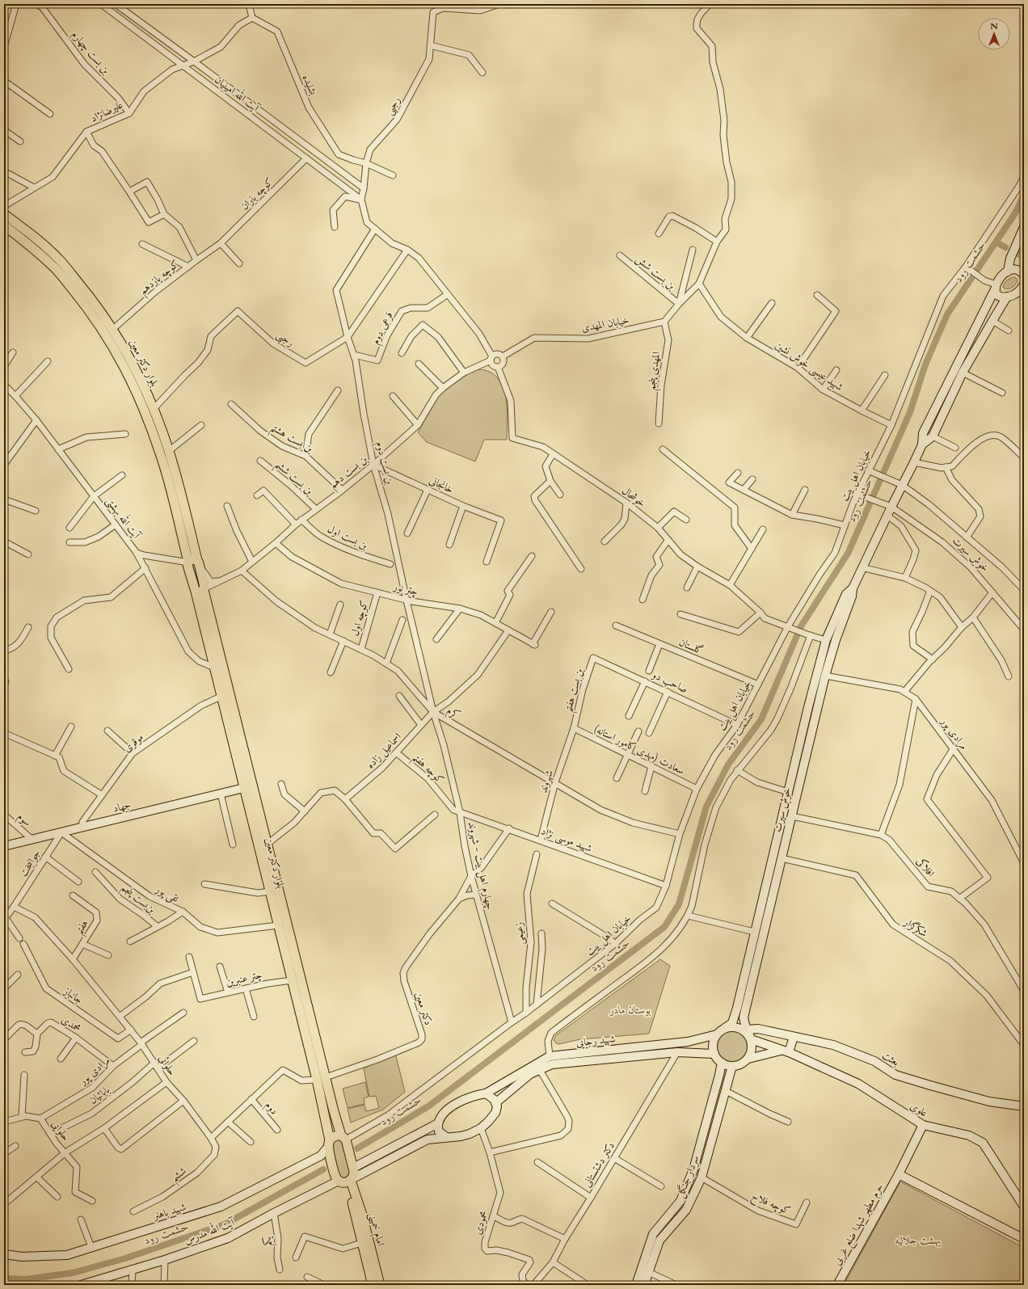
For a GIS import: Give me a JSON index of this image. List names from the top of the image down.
{
  "streets": {
    "main road": [
      "بلوار دکتر معین",
      "خوش سیرت",
      "جهاد",
      "شهید رجایی",
      "بعثت",
      "علوی",
      "سردار جنگل",
      "شهید باهنر",
      "حرم مطهر شهدا ضلع غربی",
      "امام خمینی",
      "آیت الله مدرس"
    ],
    "street": [
      "بن بست چهارم",
      "بشلیده",
      "آیت الله امینیان",
      "رجبی",
      "علیرضانژاد",
      "کوچه باران",
      "بن بست شش",
      "کوچه یازدهم",
      "خيابان المهدی",
      "فرعی دوم",
      "شهید عیسی خوش نشین",
      "المهدی پنجم",
      "بن بست هشتم",
      "بن بست دوم",
      "بن بست دهم",
      "خیابان اهل بیت",
      "بن بست ششم",
      "خانجانی",
      "خوشحال",
      "آیت الله بهشتی",
      "بن بست اول",
      "چتر نور",
      "کوچه اول",
      "گلستان",
      "صاحب دو",
      "بن بست هفتم",
      "کرم",
      "مرادی پور",
      "موقری",
      "سعادت (مهدی کامور استانه)",
      "اسماعیل زاده",
      "کوچه هفتم",
      "شهروند",
      "سوم",
      "شهید موسی نژاد",
      "جوانبخت",
      "چهارم اهل بیت - شهروند",
      "افلاکی",
      "تقی پور",
      "بن‌بست پنجم",
      "هفتم",
      "شکرگزار",
      "زعیمی",
      "چتر عنبرین",
      "جانباز",
      "دکتر معین",
      "محمدی",
      "حلوائی",
      "بابائیان",
      "دوم",
      "حلوایی",
      "دکتر دشتستانی",
      "ششم",
      "کوچه فلاح",
      "محمودی",
      "یکم"
    ]
  },
  "crossings": [
    ["بن بست چهارم", "علیرضانژاد"],
    ["بشلیده", "رجبی"],
    ["بشلیده", "علیرضانژاد"],
    ["آیت الله امینیان", "رجبی"],
    ["آیت الله امینیان", "علیرضانژاد"],
    ["آیت الله امینیان", "کوچه باران"],
    ["رجبی", "خيابان المهدی"],
    ["رجبی", "فرعی دوم"],
    ["رجبی", "بلوار دکتر معین"],
    ["رجبی", "بن بست دوم"],
    ["رجبی", "بن بست دهم"],
    ["رجبی", "خوشحال"],
    ["کوچه باران", "کوچه یازدهم"],
    ["کوچه یازدهم", "بلوار دکتر معین"],
    ["خيابان المهدی", "المهدی پنجم"],
    ["خيابان المهدی", "بن بست دهم"],
    ["خيابان المهدی", "خوشحال"],
    ["فرعی دوم", "بن بست دوم"],
    ["بلوار دکتر معین", "بن بست دهم"],
    ["بلوار دکتر معین", "خیابان اهل بیت"],
    ["بلوار دکتر معین", "آیت الله بهشتی"],
    ["بلوار دکتر معین", "موقری"],
    ["بلوار دکتر معین", "جهاد"],
    ["بلوار دکتر معین", "تقی پور"],
    ["بلوار دکتر معین", "چتر عنبرین"],
    ["بلوار دکتر معین", "دکتر معین"],
    ["بلوار دکتر معین", "شهید باهنر"],
    ["بلوار دکتر معین", "امام خمینی"],
    ["بلوار دکتر معین", "آیت الله مدرس"],
    ["شهید عیسی خوش نشین", "خیابان اهل بیت"],
    ["بن بست هشتم", "بن بست دهم"],
    ["بن بست دوم", "بن بست دهم"],
    ["بن بست دوم", "خانجانی"],
    ["بن بست دوم", "چتر نور"],
    ["بن بست دوم", "کرم"],
    ["بن بست دوم", "اسماعیل زاده"],
    ["بن بست دوم", "چهارم اهل بیت - شهروند"],
    ["بن بست دهم", "بن بست ششم"],
    ["بن بست دهم", "خانجانی"],
    ["بن بست دهم", "خوشحال"],
    ["بن بست دهم", "بن بست اول"],
    ["بن بست دهم", "چتر نور"],
    ["بن بست دهم", "کرم"],
    ["خیابان اهل بیت", "خوشحال"],
    ["خیابان اهل بیت", "گلستان"],
    ["خیابان اهل بیت", "صاحب دو"],
    ["خیابان اهل بیت", "کرم"],
    ["خیابان اهل بیت", "سعادت (مهدی کامور استانه)"],
    ["خیابان اهل بیت", "شهید موسی نژاد"],
    ["خیابان اهل بیت", "چهارم اهل بیت - شهروند"],
    ["خیابان اهل بیت", "زعیمی"],
    ["خوشحال", "خوش سیرت"],
    ["خوش سیرت", "مرادی پور"],
    ["خوش سیرت", "افلاکی"],
    ["خوش سیرت", "شکرگزار"],
    ["خوش سیرت", "شهید رجایی"],
    ["خوش سیرت", "بعثت"],
    ["خوش سیرت", "علوی"],
    ["خوش سیرت", "سردار جنگل"],
    ["چتر نور", "کوچه اول"],
    ["چتر نور", "اسماعیل زاده"],
    ["کوچه اول", "کرم"],
    ["صاحب دو", "بن بست هفتم"],
    ["بن بست هفتم", "سعادت (مهدی کامور استانه)"],
    ["بن بست هفتم", "شهروند"],
    ["کرم", "اسماعیل زاده"],
    ["کرم", "شهروند"],
    ["کرم", "چهارم اهل بیت - شهروند"],
    ["مرادی پور", "محمدی"],
    ["مرادی پور", "حلوائی"],
    ["مرادی پور", "حلوایی"],
    ["موقری", "جهاد"],
    ["سعادت (مهدی کامور استانه)", "شهروند"],
    ["اسماعیل زاده", "کوچه هفتم"],
    ["اسماعیل زاده", "چهارم اهل بیت - شهروند"],
    ["کوچه هفتم", "شهید موسی نژاد"],
    ["کوچه هفتم", "چهارم اهل بیت - شهروند"],
    ["شهروند", "شهید موسی نژاد"],
    ["جهاد", "سوم"],
    ["جهاد", "جوانبخت"],
    ["جهاد", "تقی پور"],
    ["شهید موسی نژاد", "چهارم اهل بیت - شهروند"],
    ["جوانبخت", "تقی پور"],
    ["جوانبخت", "حلوائی"],
    ["چهارم اهل بیت - شهروند", "دکتر معین"],
    ["هفتم", "حلوائی"],
    ["جانباز", "حلوائی"],
    ["شهید رجایی", "بعثت"],
    ["شهید رجایی", "علوی"],
    ["شهید رجایی", "دکتر دشتستانی"],
    ["شهید رجایی", "سردار جنگل"],
    ["بعثت", "علوی"],
    ["بعثت", "سردار جنگل"],
    ["حلوائی", "بابائیان"],
    ["حلوائی", "ششم"],
    ["بابائیان", "حلوایی"],
    ["علوی", "سردار جنگل"],
    ["علوی", "حرم مطهر شهدا ضلع غربی"],
    ["سردار جنگل", "کوچه فلاح"],
    ["امام خمینی", "آیت الله مدرس"],
    ["آیت الله مدرس", "یکم"]
  ],
  "water": ["حشمت رود"],
  "parks": ["بوستان مادر", "بهشت جلالیه"],
  "north": "top"
}
